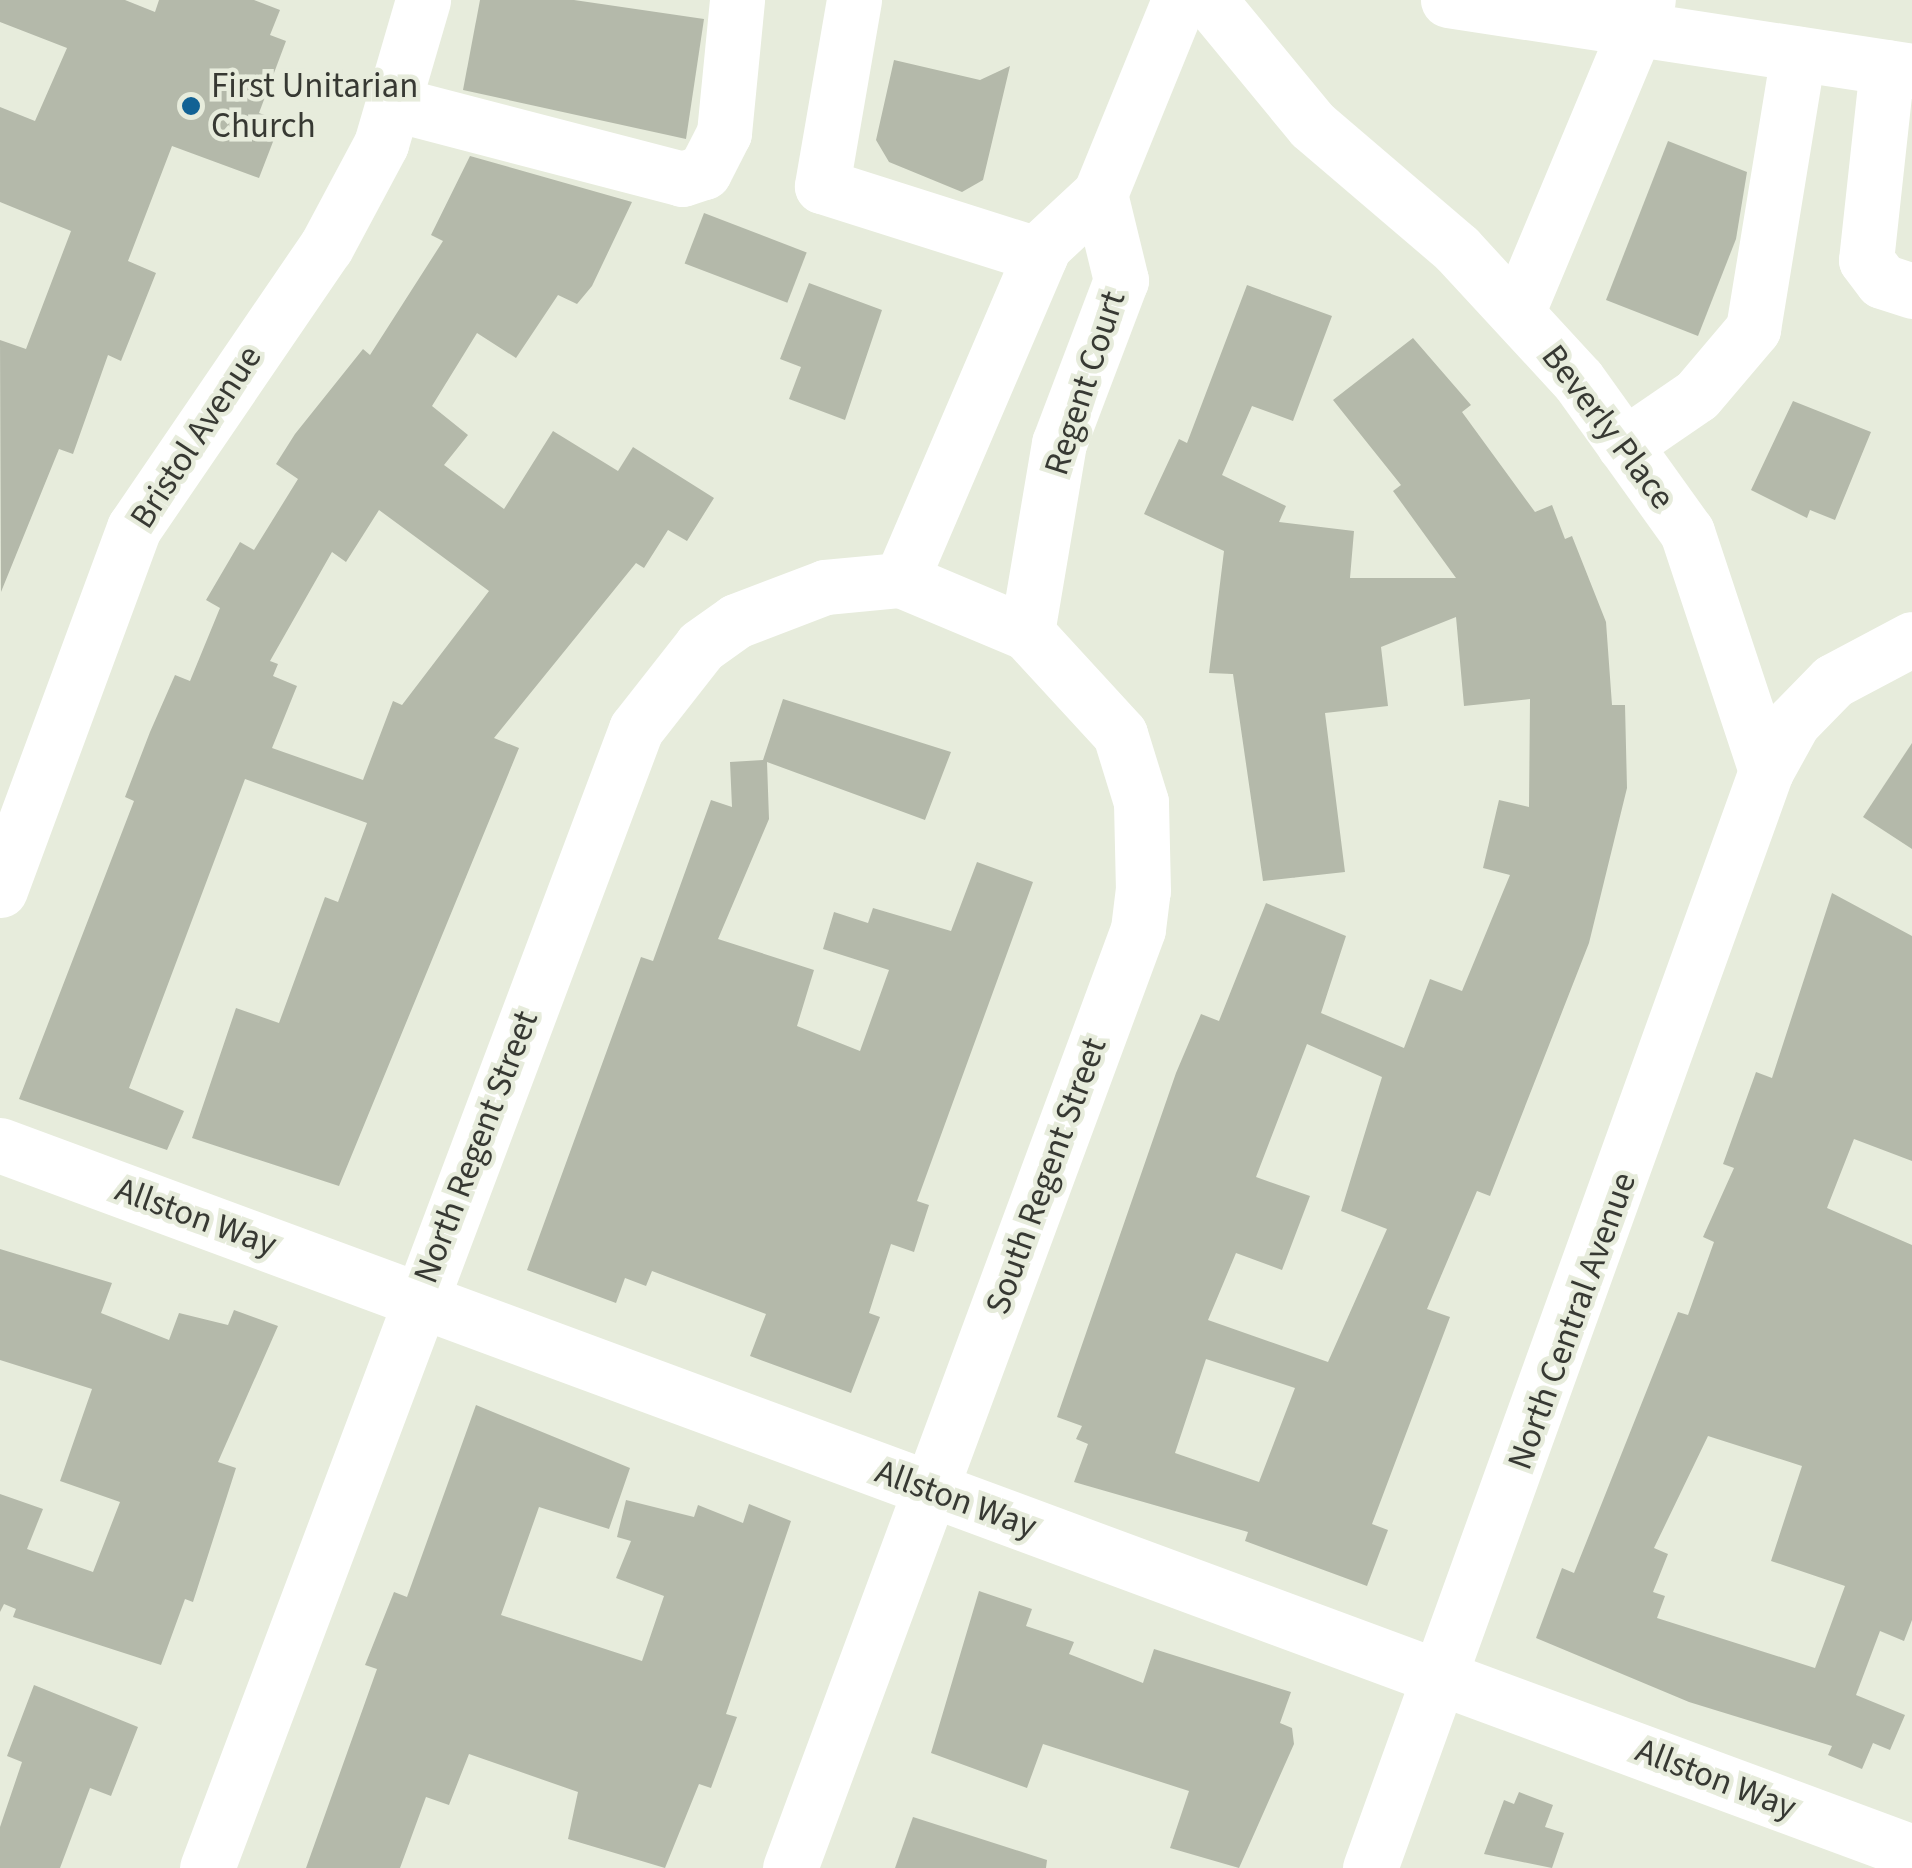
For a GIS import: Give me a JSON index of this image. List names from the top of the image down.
{
  "streets": {
    "street": [
      "Regent Court",
      "Beverly Place",
      "Bristol Avenue",
      "North Regent Street",
      "South Regent Street",
      "Allston Way",
      "North Central Avenue"
    ]
  },
  "crossings": [
    ["Regent Court", "South Regent Street"],
    ["Beverly Place", "North Central Avenue"],
    ["North Regent Street", "South Regent Street"],
    ["North Regent Street", "Allston Way"],
    ["South Regent Street", "Allston Way"],
    ["Allston Way", "North Central Avenue"]
  ],
  "places": ["First Unitarian Church"]
}
